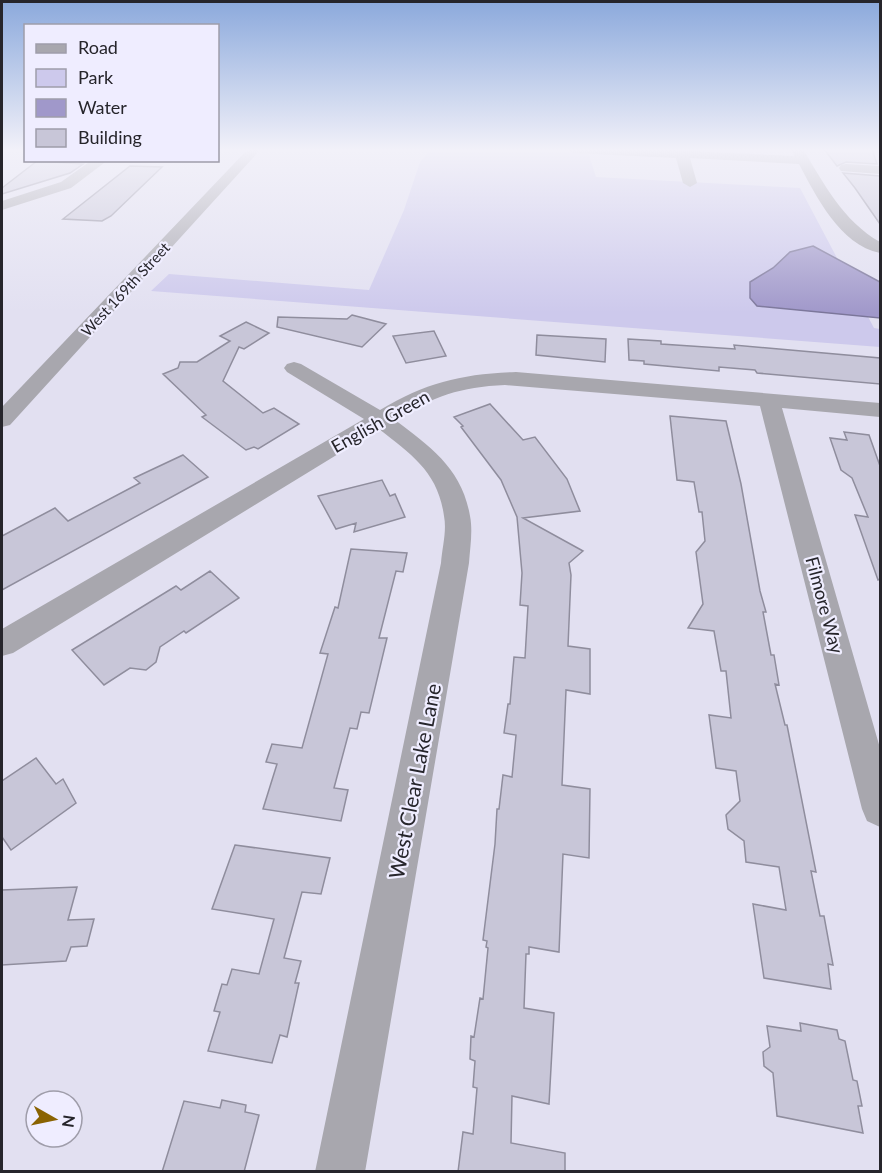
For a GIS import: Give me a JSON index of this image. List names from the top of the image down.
{
  "streets": {
    "street": [
      "West 169th Street",
      "English Green",
      "Filmore Way",
      "West Clear Lake Lane"
    ]
  },
  "crossings": [
    ["English Green", "Filmore Way"],
    ["English Green", "West Clear Lake Lane"]
  ],
  "legend": [
    "Road",
    "Park",
    "Water",
    "Building"
  ],
  "north": "right"
}
